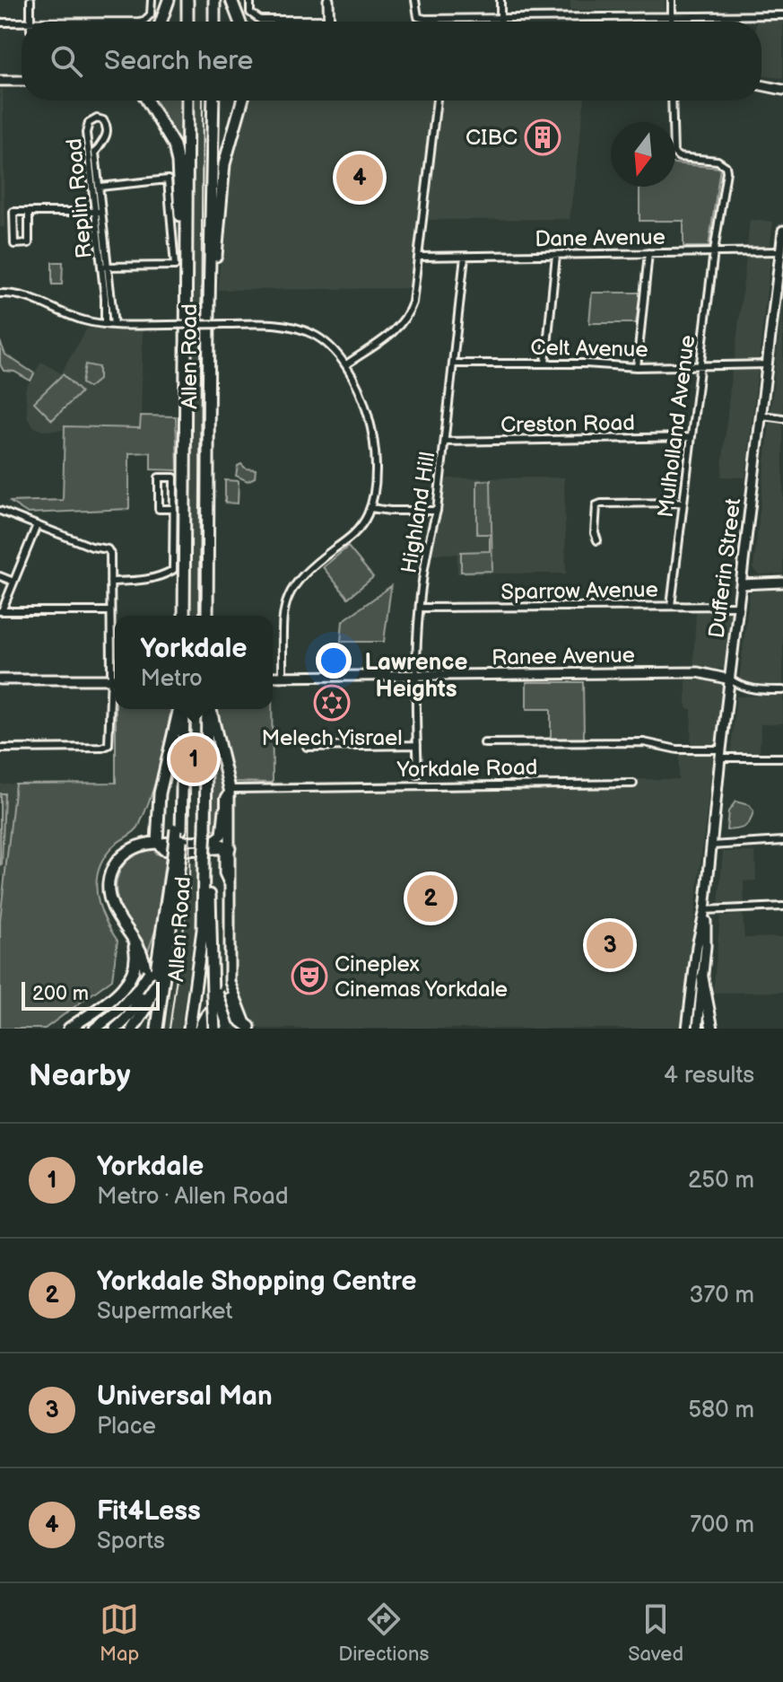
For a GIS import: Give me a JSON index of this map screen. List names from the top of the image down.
{
  "streets": {
    "highway": ["Allen Road"],
    "street": [
      "Replin Road",
      "Dane Avenue",
      "Celt Avenue",
      "Creston Road",
      "Mulholland Avenue",
      "Highland Hill",
      "Dufferin Street",
      "Sparrow Avenue",
      "Ranee Avenue",
      "Yorkdale Road"
    ]
  },
  "crossings": [
    ["Dane Avenue", "Mulholland Avenue"],
    ["Dane Avenue", "Highland Hill"],
    ["Dane Avenue", "Dufferin Street"],
    ["Celt Avenue", "Mulholland Avenue"],
    ["Celt Avenue", "Highland Hill"],
    ["Celt Avenue", "Dufferin Street"],
    ["Creston Road", "Mulholland Avenue"],
    ["Creston Road", "Highland Hill"],
    ["Mulholland Avenue", "Sparrow Avenue"],
    ["Highland Hill", "Sparrow Avenue"],
    ["Highland Hill", "Ranee Avenue"],
    ["Dufferin Street", "Sparrow Avenue"],
    ["Dufferin Street", "Ranee Avenue"]
  ],
  "districts": ["Lawrence Heights"],
  "places": {
    "building": ["CIBC"],
    "synagogue": ["Melech Yisrael"],
    "theatre": ["Cineplex Cinemas Yorkdale"]
  },
  "scale_bar": "200 m",
  "north": "bottom",
  "page": {
    "search": "Search here",
    "pins": [
      "4",
      "1",
      "2",
      "3"
    ],
    "popup": ["Yorkdale", "Metro"],
    "scale": "200 m",
    "heading": ["Nearby", "4 results"],
    "list": [
      {
        "mark": "1",
        "name": "Yorkdale",
        "note": "Metro · Allen Road",
        "value": "250 m"
      },
      {
        "mark": "2",
        "name": "Yorkdale Shopping Centre",
        "note": "Supermarket",
        "value": "370 m"
      },
      {
        "mark": "3",
        "name": "Universal Man",
        "note": "Place",
        "value": "580 m"
      },
      {
        "mark": "4",
        "name": "Fit4Less",
        "note": "Sports",
        "value": "700 m"
      }
    ],
    "nav": ["Map", "Directions", "Saved"]
  }
}
